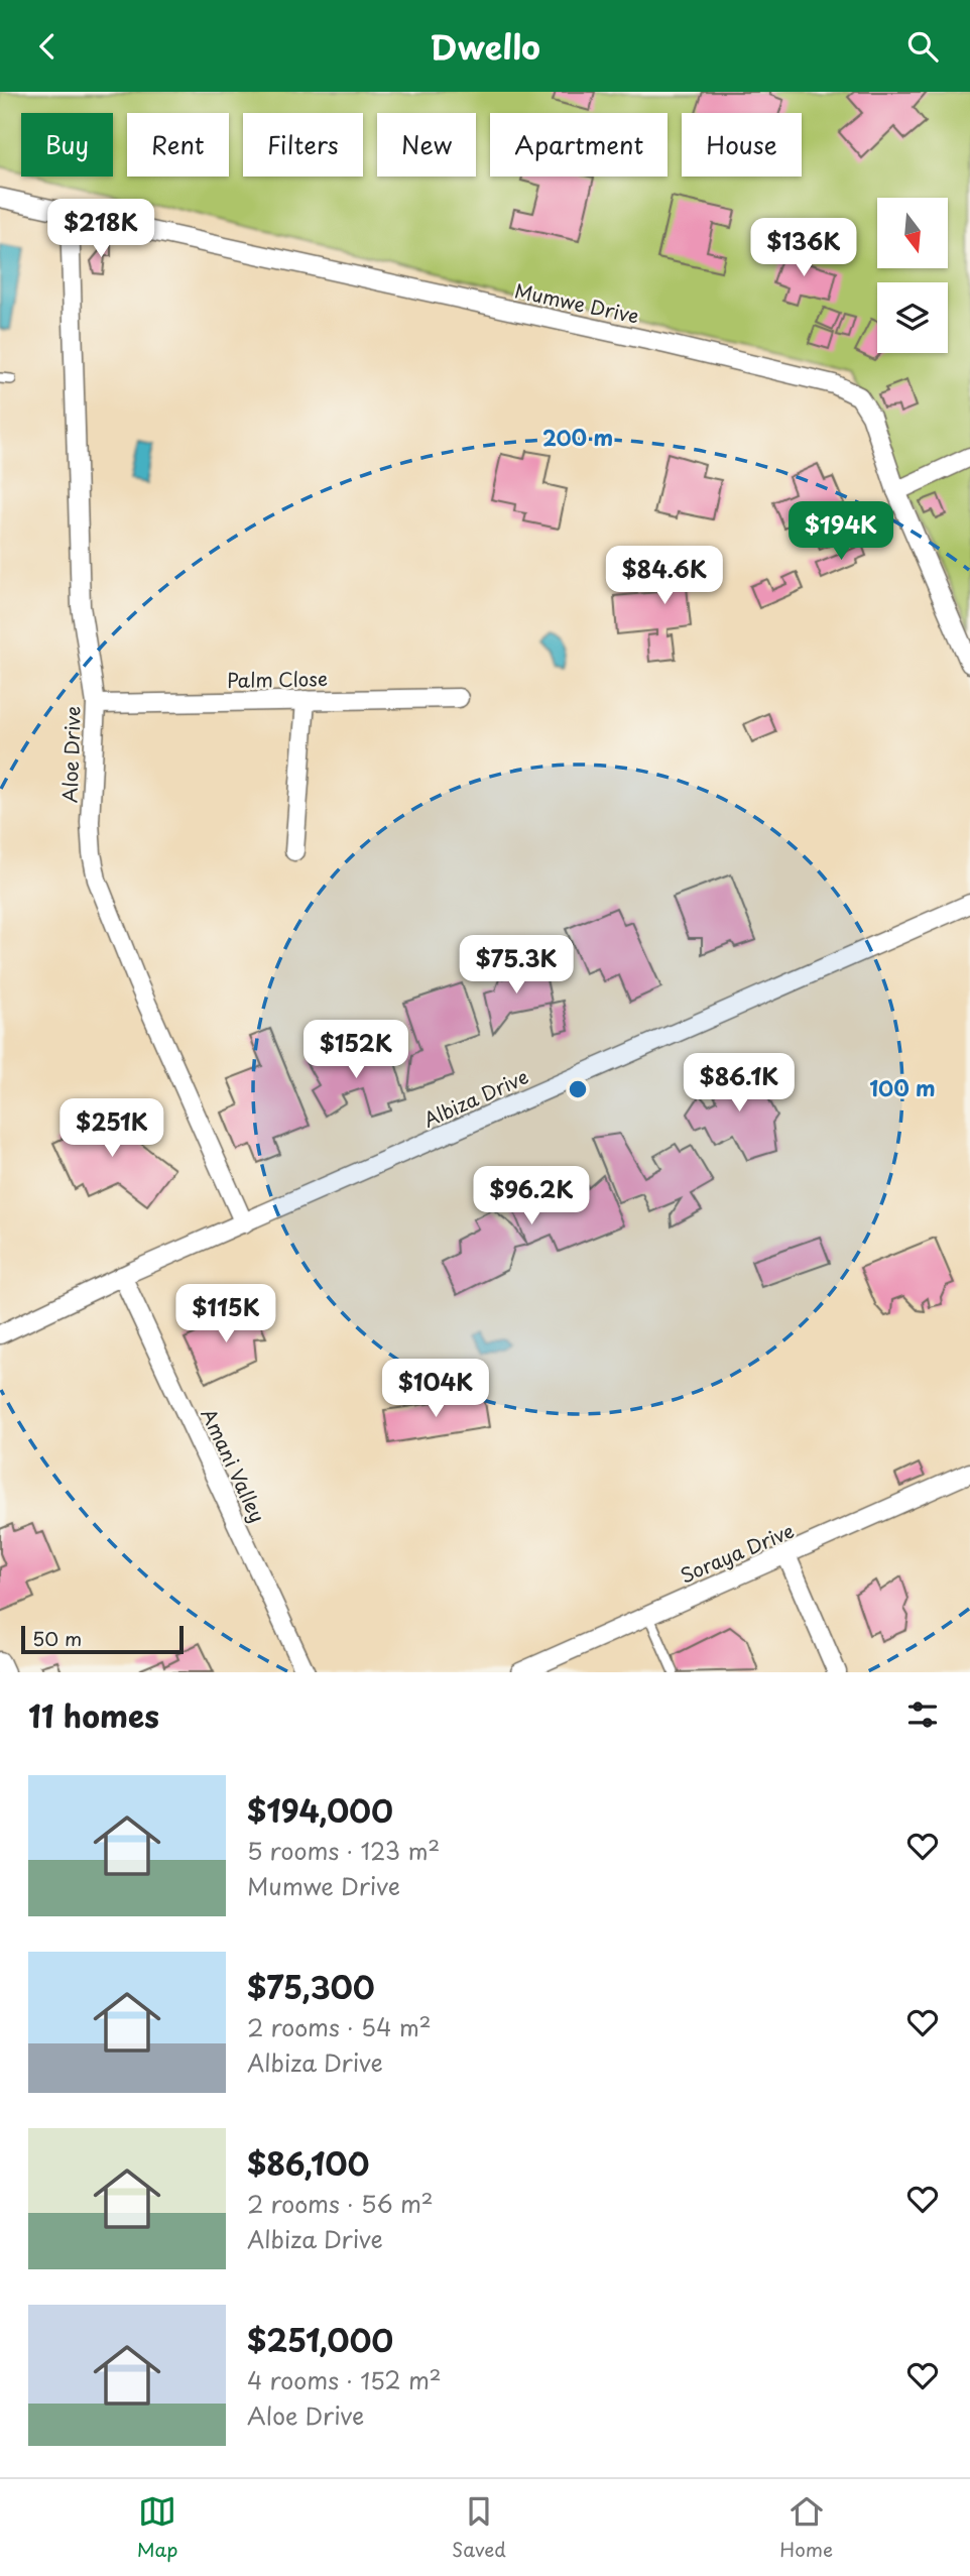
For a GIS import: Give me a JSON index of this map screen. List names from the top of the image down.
{
  "streets": {
    "street": [
      "Mumwe Drive",
      "Palm Close",
      "Aloe Drive",
      "Albiza Drive",
      "Amani Valley",
      "Soraya Drive"
    ]
  },
  "crossings": [
    ["Mumwe Drive", "Aloe Drive"],
    ["Palm Close", "Aloe Drive"],
    ["Aloe Drive", "Albiza Drive"],
    ["Albiza Drive", "Amani Valley"]
  ],
  "scale_bar": "50 m",
  "north": "bottom",
  "page": {
    "header": "Dwello",
    "chip": [
      "Buy",
      "Rent",
      "Filters",
      "New",
      "Apartment",
      "House"
    ],
    "price": [
      "$218K",
      "$136K",
      "$194K",
      "$84.6K",
      "$75.3K",
      "$152K",
      "$86.1K",
      "$251K",
      "$96.2K",
      "$115K",
      "$104K"
    ],
    "scale": "50 m",
    "heading": "11 homes",
    "list": [
      {
        "name": "$194,000",
        "note": "5 rooms · 123 m² · Mumwe Drive"
      },
      {
        "name": "$75,300",
        "note": "2 rooms · 54 m² · Albiza Drive"
      },
      {
        "name": "$86,100",
        "note": "2 rooms · 56 m² · Albiza Drive"
      },
      {
        "name": "$251,000",
        "note": "4 rooms · 152 m² · Aloe Drive"
      }
    ],
    "tabs": ["Map", "Saved", "Home"]
  },
  "rings": ["200 m", "100 m"]
}
